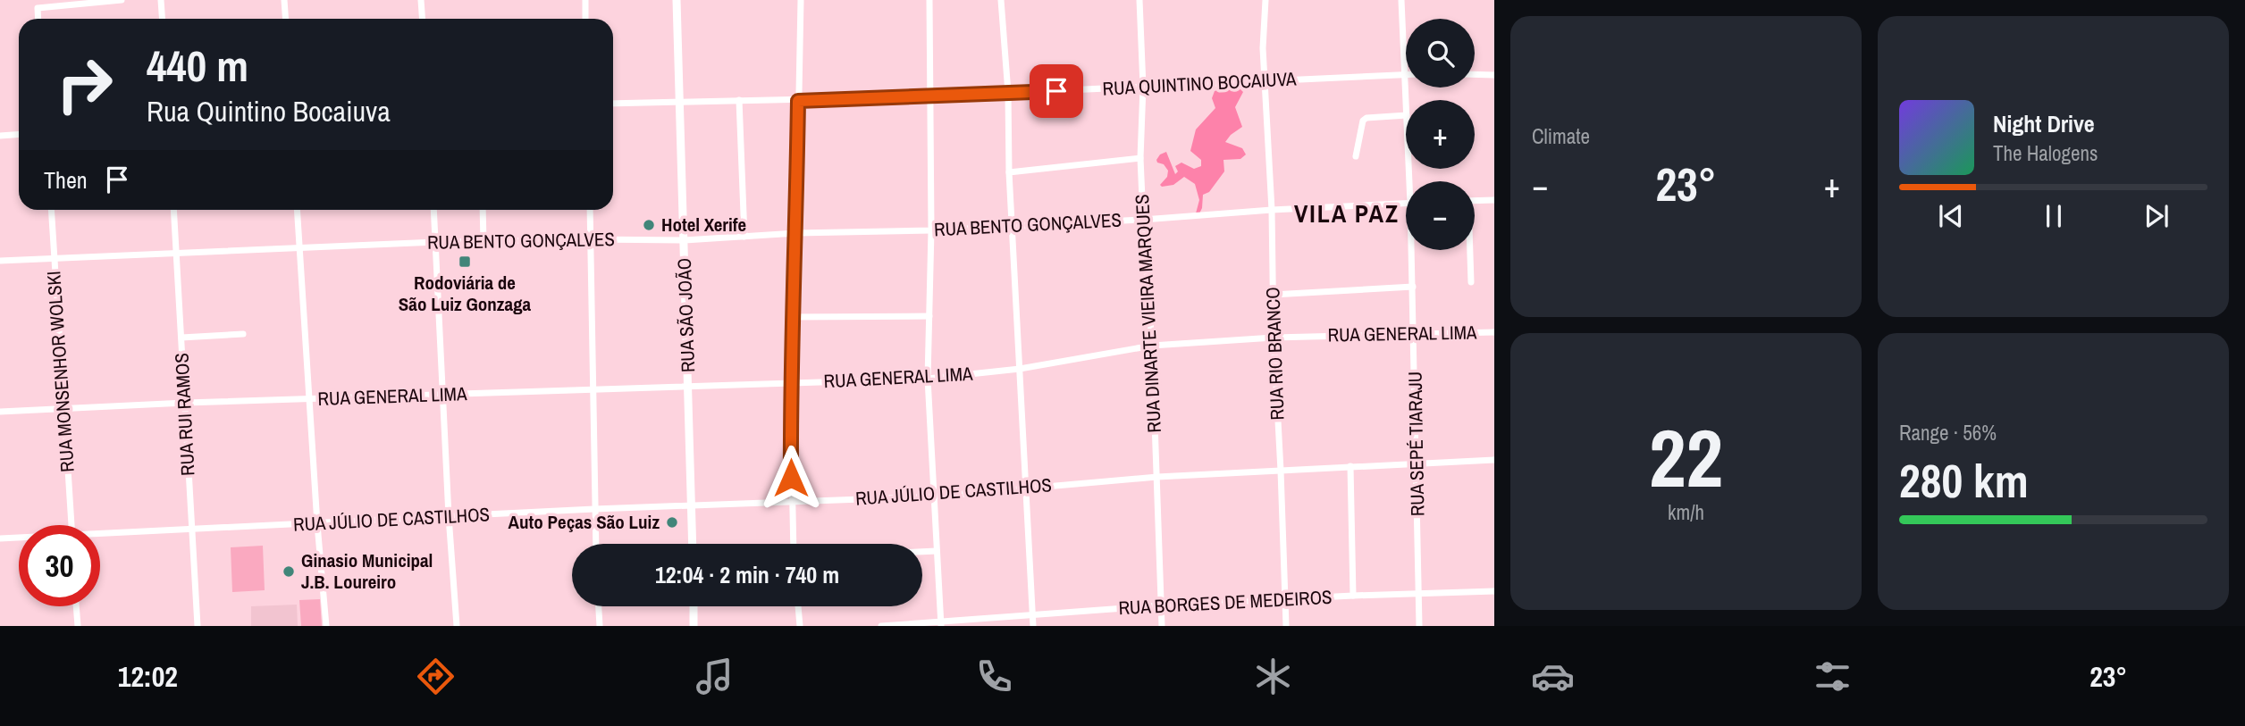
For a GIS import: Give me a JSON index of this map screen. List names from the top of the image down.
{
  "streets": {
    "main road": ["RUA SÃO JOÃO"],
    "street": [
      "RUA QUINTINO BOCAIUVA",
      "RUA BENTO GONÇALVES",
      "RUA DINARTE VIEIRA MARQUES",
      "RUA GENERAL LIMA",
      "RUA RIO BRANCO",
      "RUA MONSENHOR WOLSKI",
      "RUA RUI RAMOS",
      "RUA SEPÉ TIARAJU",
      "RUA JÚLIO DE CASTILHOS",
      "RUA BORGES DE MEDEIROS"
    ]
  },
  "crossings": [
    ["RUA QUINTINO BOCAIUVA", "RUA DINARTE VIEIRA MARQUES"],
    ["RUA QUINTINO BOCAIUVA", "RUA SÃO JOÃO"],
    ["RUA QUINTINO BOCAIUVA", "RUA RIO BRANCO"],
    ["RUA QUINTINO BOCAIUVA", "RUA SEPÉ TIARAJU"],
    ["RUA BENTO GONÇALVES", "RUA DINARTE VIEIRA MARQUES"],
    ["RUA BENTO GONÇALVES", "RUA SÃO JOÃO"],
    ["RUA BENTO GONÇALVES", "RUA RIO BRANCO"],
    ["RUA BENTO GONÇALVES", "RUA MONSENHOR WOLSKI"],
    ["RUA BENTO GONÇALVES", "RUA RUI RAMOS"],
    ["RUA DINARTE VIEIRA MARQUES", "RUA GENERAL LIMA"],
    ["RUA DINARTE VIEIRA MARQUES", "RUA JÚLIO DE CASTILHOS"],
    ["RUA DINARTE VIEIRA MARQUES", "RUA BORGES DE MEDEIROS"],
    ["RUA SÃO JOÃO", "RUA GENERAL LIMA"],
    ["RUA SÃO JOÃO", "RUA JÚLIO DE CASTILHOS"],
    ["RUA GENERAL LIMA", "RUA RIO BRANCO"],
    ["RUA GENERAL LIMA", "RUA MONSENHOR WOLSKI"],
    ["RUA GENERAL LIMA", "RUA RUI RAMOS"],
    ["RUA GENERAL LIMA", "RUA SEPÉ TIARAJU"],
    ["RUA RIO BRANCO", "RUA JÚLIO DE CASTILHOS"],
    ["RUA RIO BRANCO", "RUA BORGES DE MEDEIROS"],
    ["RUA RUI RAMOS", "RUA JÚLIO DE CASTILHOS"],
    ["RUA SEPÉ TIARAJU", "RUA JÚLIO DE CASTILHOS"],
    ["RUA SEPÉ TIARAJU", "RUA BORGES DE MEDEIROS"]
  ],
  "districts": ["VILA PAZ"],
  "places": {
    "other": ["Hotel Xerife", "Auto Peças São Luiz", "Ginasio Municipal J.B. Loureiro"],
    "transit": ["Rodoviária de São Luiz Gonzaga"]
  },
  "page": {
    "tile": [
      "Climate",
      ["22", "km/h"],
      ["Range · 56%", "280 km"]
    ],
    "map_buttons": ["+", "−"],
    "turn": ["440 m", "Rua Quintino Bocaiuva"],
    "song": ["Night Drive", "The Halogens"],
    "then": "Then",
    "heat": ["−", "23°", "+"],
    "limit": "30",
    "trip": "12:04 · 2 min · 740 m",
    "tabs": ["12:02", "23°"]
  }
}
